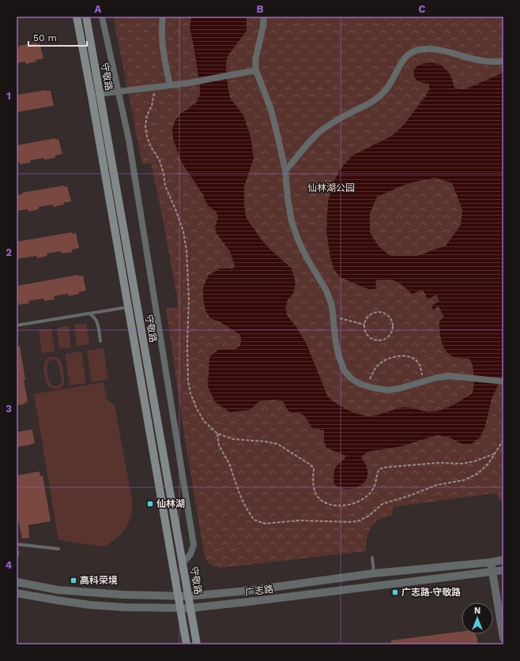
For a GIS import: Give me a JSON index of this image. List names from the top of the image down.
{
  "streets": {
    "main road": ["守敬路"],
    "street": ["广志路"]
  },
  "crossings": [
    ["守敬路", "广志路"]
  ],
  "parks": ["仙林湖公园"],
  "places": {
    "transit": ["仙林湖", "高科荣境", "广志路·守敬路"]
  },
  "scale_bar": "50 m",
  "north": "top",
  "grid": {
    "columns": ["A", "B", "C"],
    "rows": [
      "1",
      "2",
      "3",
      "4"
    ]
  }
}
